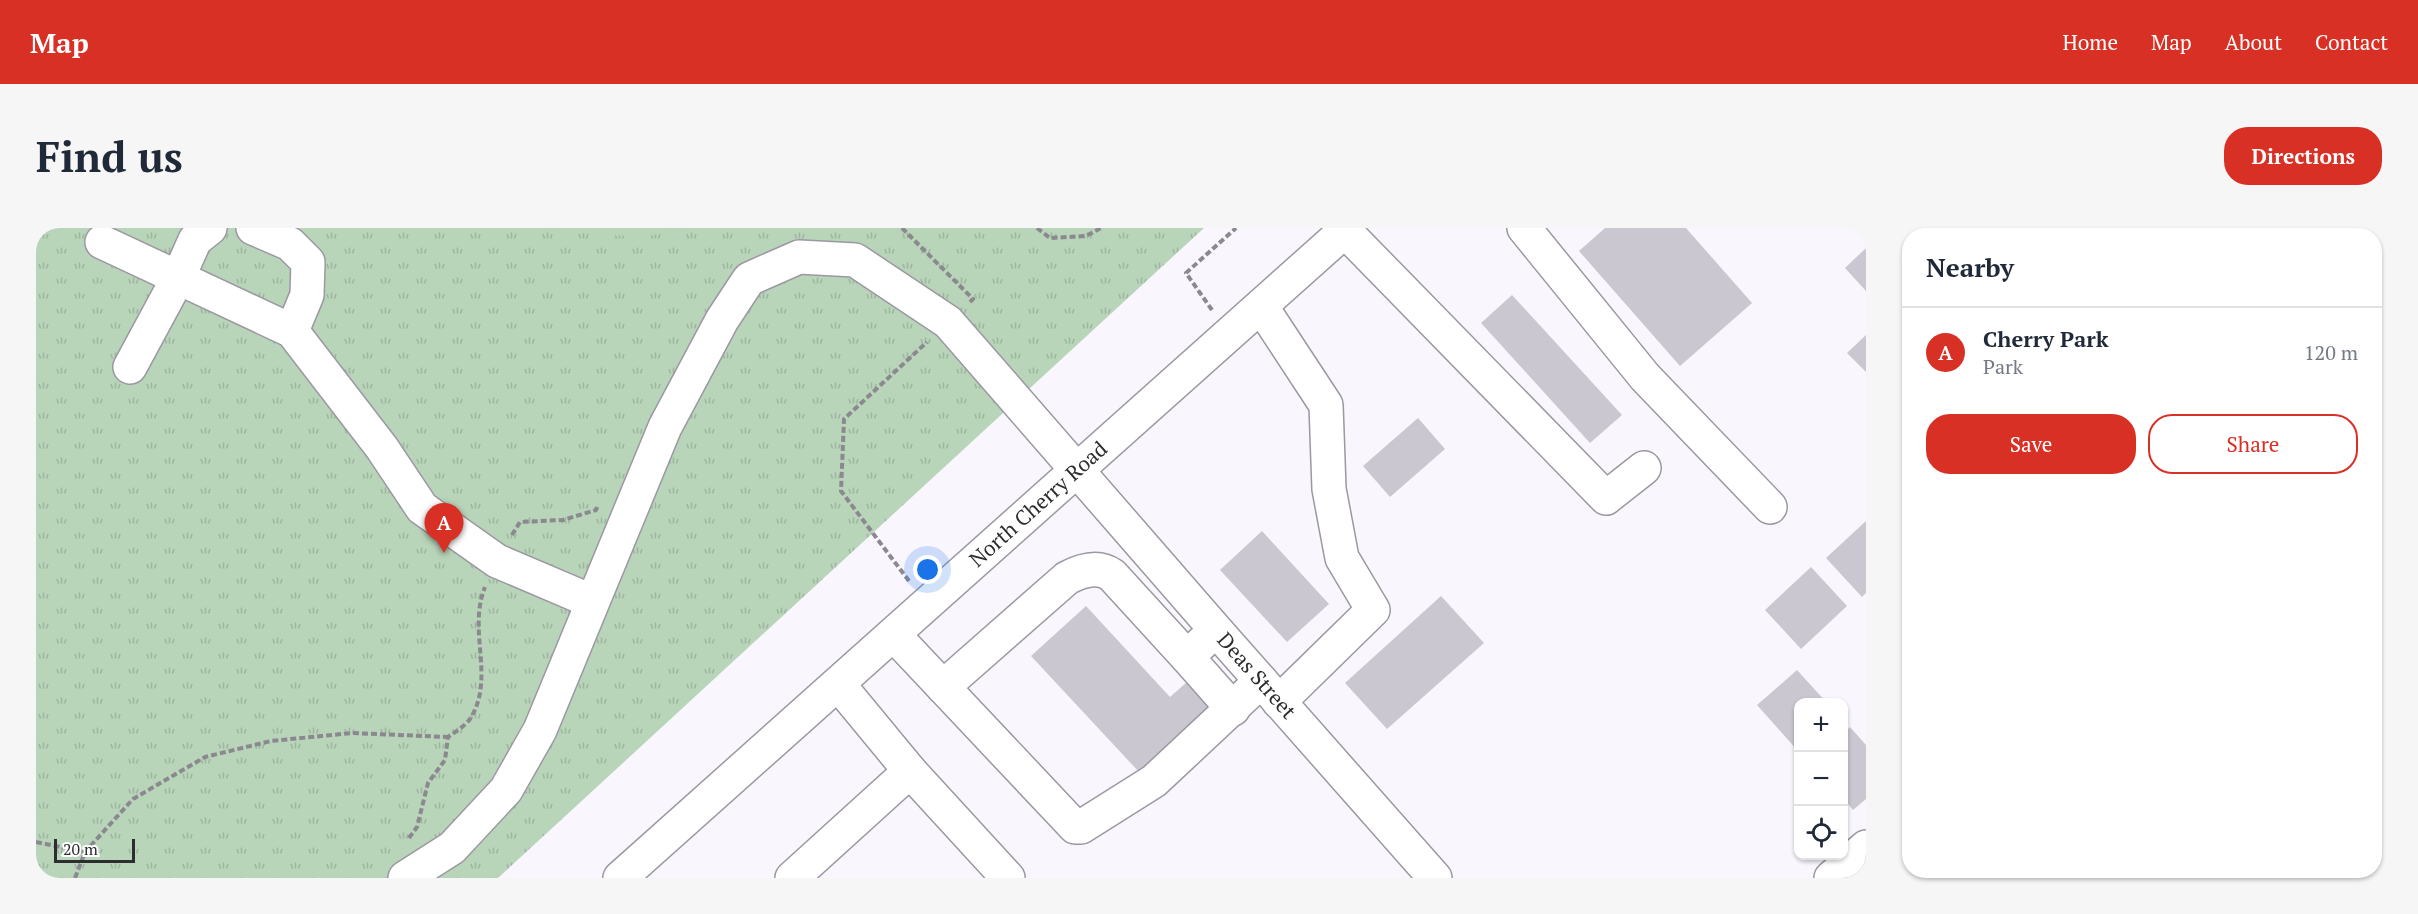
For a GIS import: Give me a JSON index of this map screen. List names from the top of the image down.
{
  "streets": {
    "main road": ["North Cherry Road", "Deas Street"]
  },
  "crossings": [
    ["North Cherry Road", "Deas Street"]
  ],
  "scale_bar": "20 m",
  "page": {
    "header": "Map",
    "nav": [
      "Home",
      "Map",
      "About",
      "Contact"
    ],
    "buttons": [
      "Directions",
      ["Save", "Share"]
    ],
    "title": "Find us",
    "heading": "Nearby",
    "list": [
      {
        "mark": "A",
        "name": "Cherry Park",
        "note": "Park",
        "value": "120 m"
      }
    ],
    "pins": "A",
    "map_buttons": ["+", "−"],
    "scale": "20 m"
  }
}
